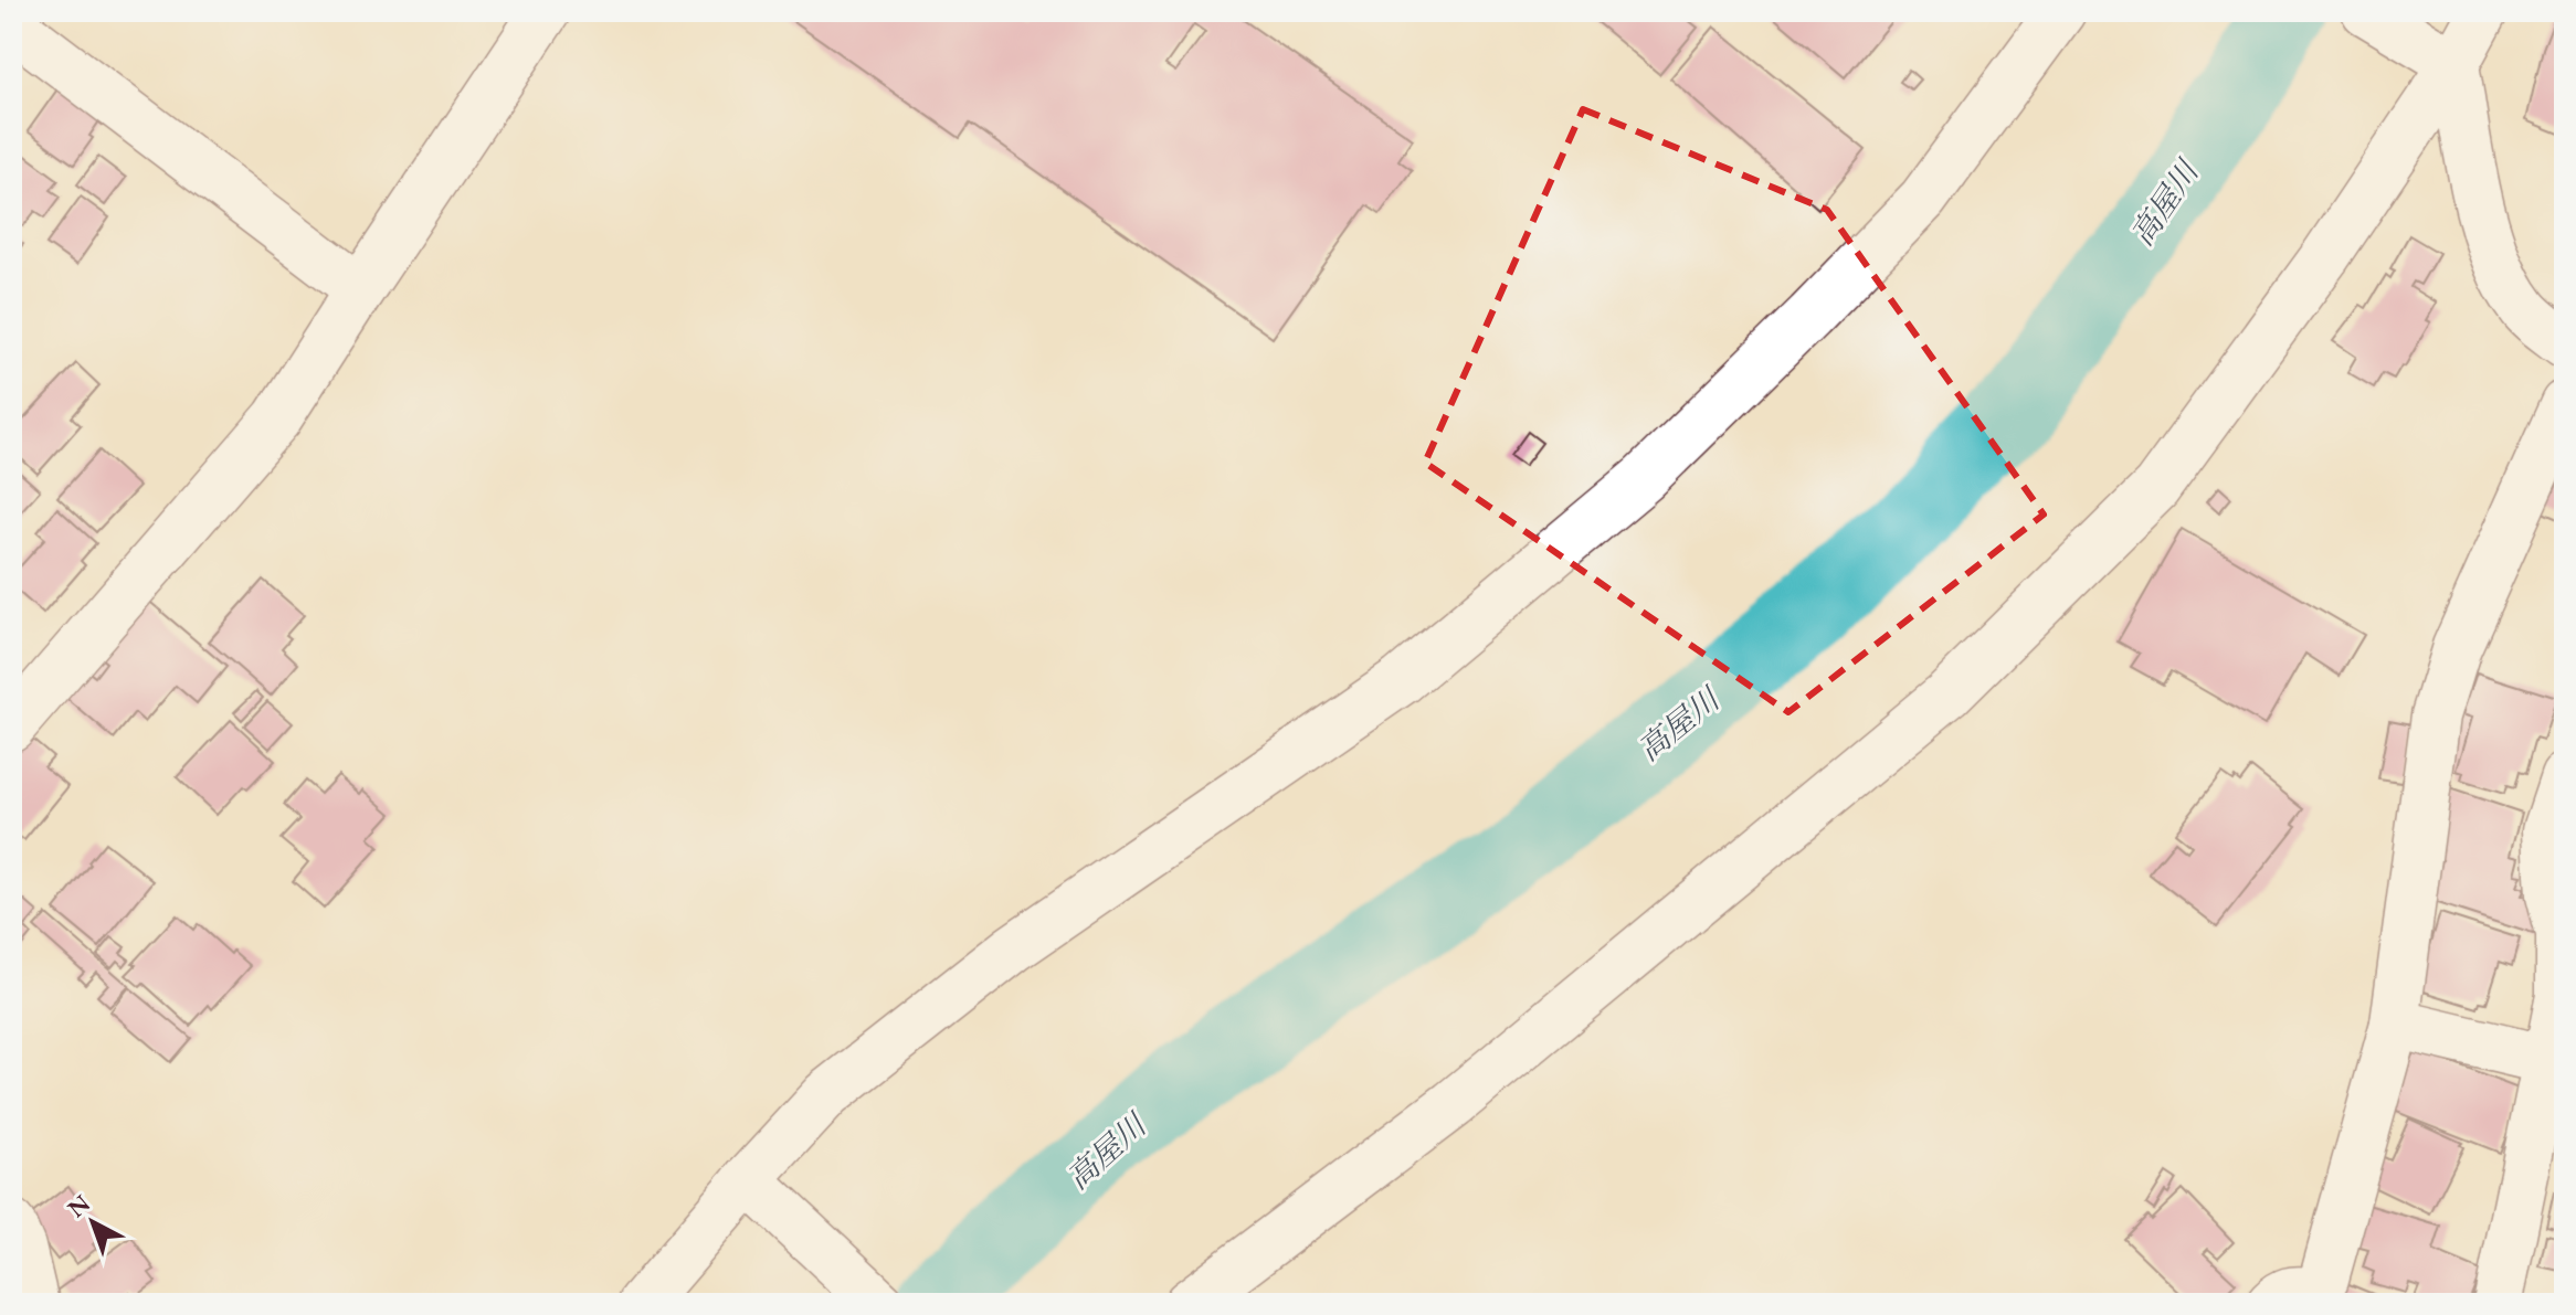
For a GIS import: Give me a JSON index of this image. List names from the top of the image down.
{
  "water": ["高屋川"],
  "north": "top left"
}
